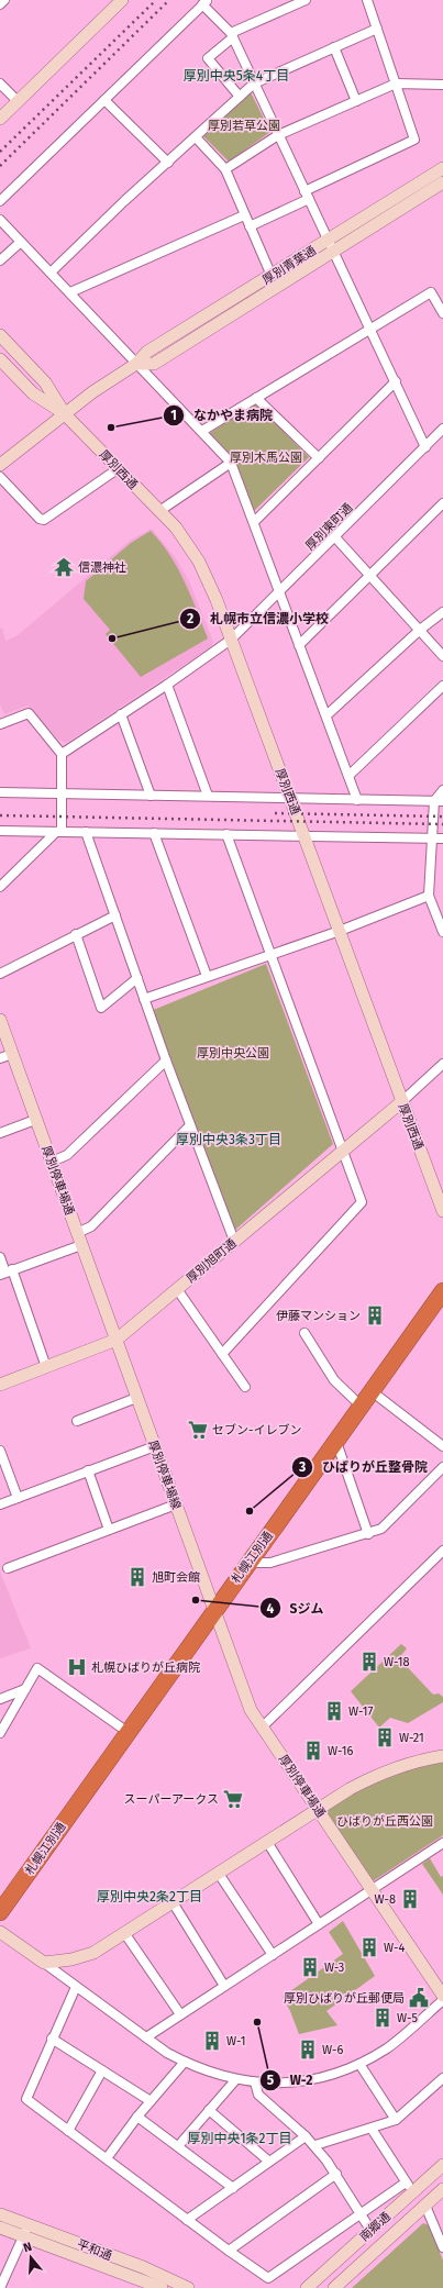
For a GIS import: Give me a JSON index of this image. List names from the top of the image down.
{
  "streets": {
    "highway": ["札幌江別通"],
    "street": [
      "厚別青葉通",
      "厚別西通",
      "厚別東町通",
      "厚別停車場通",
      "厚別旭町通",
      "厚別停車場線",
      "南郷通",
      "平和通"
    ]
  },
  "crossings": [
    ["厚別青葉通", "厚別西通"],
    ["厚別西通", "厚別東町通"],
    ["厚別西通", "厚別旭町通"],
    ["厚別停車場通", "厚別旭町通"],
    ["厚別停車場通", "厚別停車場線"],
    ["厚別停車場通", "札幌江別通"],
    ["厚別旭町通", "厚別停車場線"],
    ["厚別停車場線", "札幌江別通"]
  ],
  "districts": [
    "厚別中央5条4丁目",
    "厚別中央3条3丁目",
    "厚別中央2条2丁目",
    "厚別中央1条2丁目"
  ],
  "parks": [
    "厚別若草公園",
    "厚別木馬公園",
    "厚別中央公園",
    "ひばりが丘西公園"
  ],
  "places": {
    "other": [
      "なかやま病院",
      "札幌市立信濃小学校",
      "ひばりが丘整骨院",
      "Sジム",
      "W-2"
    ],
    "temple": ["信濃神社"],
    "building": [
      "伊藤マンション",
      "旭町会館",
      "W-18",
      "W-17",
      "W-21",
      "W-16",
      "W-8",
      "W-4",
      "W-3",
      "W-5",
      "W-1",
      "W-6"
    ],
    "supermarket": ["セブン-イレブン", "スーパーアークス"],
    "hospital": ["札幌ひばりが丘病院"],
    "public building": ["厚別ひばりが丘郵便局"]
  },
  "north": "top"
}
